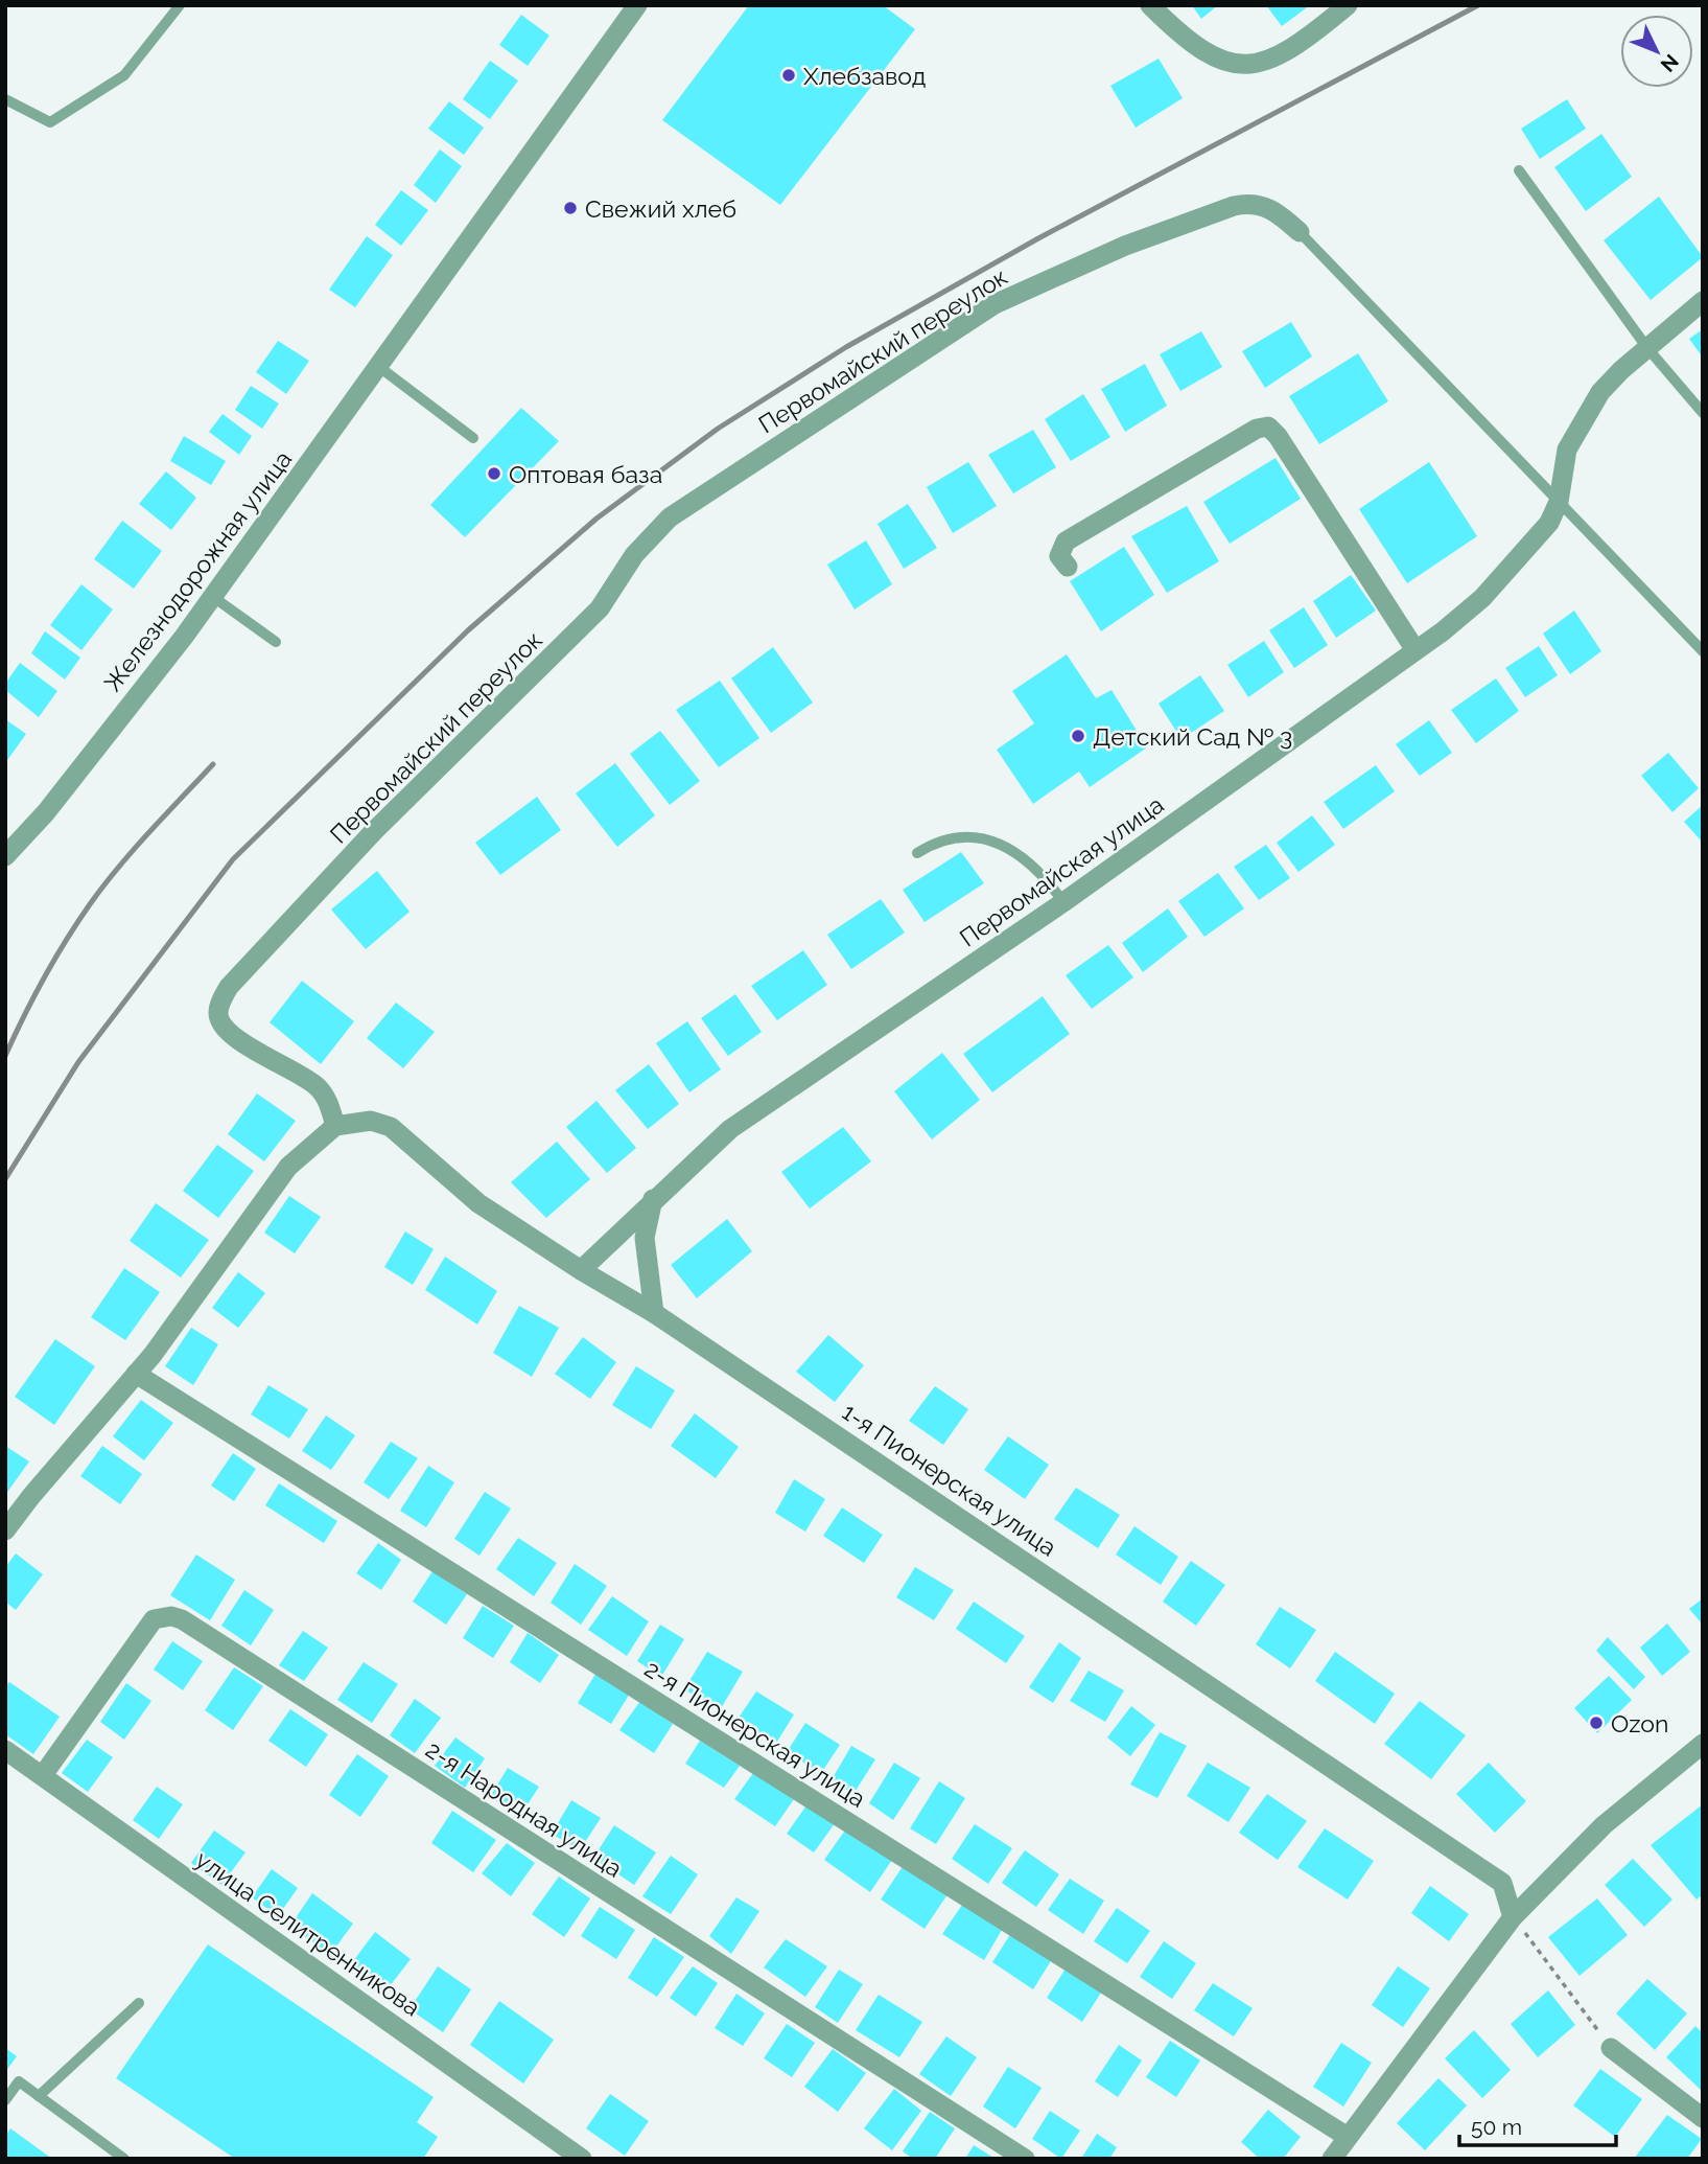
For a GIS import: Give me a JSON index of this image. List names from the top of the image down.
{
  "streets": {
    "street": [
      "Первомайский переулок",
      "Железнодорожная улица",
      "Первомайская улица",
      "1-я Пионерская улица",
      "2-я Пионерская улица",
      "2-я Народная улица",
      "улица Селитренникова"
    ]
  },
  "crossings": [
    ["Первомайский переулок", "1-я Пионерская улица"],
    ["Первомайская улица", "1-я Пионерская улица"],
    ["2-я Народная улица", "улица Селитренникова"]
  ],
  "places": [
    "Хлебзавод",
    "Свежий хлеб",
    "Оптовая база",
    "Детский Сад № 3",
    "Ozon"
  ],
  "scale_bar": "50 m",
  "north": "bottom right"
}
